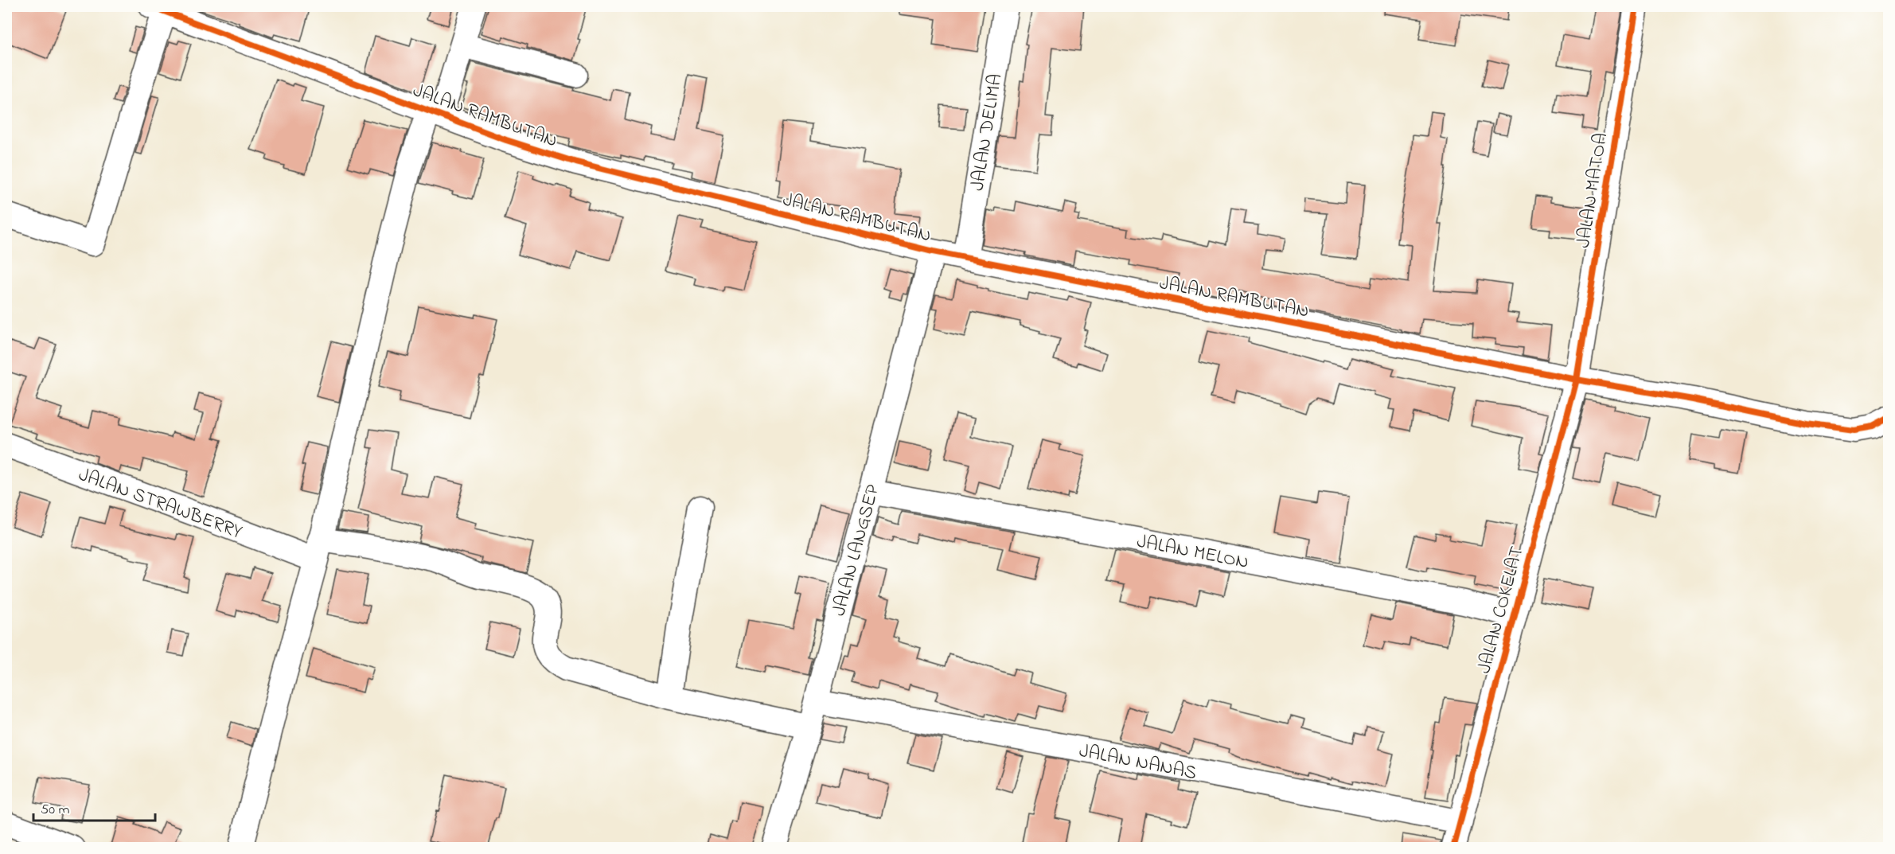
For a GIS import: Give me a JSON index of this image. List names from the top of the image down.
{
  "streets": {
    "street": [
      "JALAN RAMBUTAN",
      "JALAN DELIMA",
      "JALAN MATOA",
      "JALAN STRAWBERRY",
      "JALAN LANGSEP",
      "JALAN MELON",
      "JALAN COKELAT",
      "JALAN NANAS"
    ]
  },
  "crossings": [
    ["JALAN RAMBUTAN", "JALAN DELIMA"],
    ["JALAN RAMBUTAN", "JALAN MATOA"],
    ["JALAN RAMBUTAN", "JALAN LANGSEP"],
    ["JALAN RAMBUTAN", "JALAN COKELAT"],
    ["JALAN MATOA", "JALAN COKELAT"],
    ["JALAN STRAWBERRY", "JALAN LANGSEP"],
    ["JALAN LANGSEP", "JALAN MELON"],
    ["JALAN LANGSEP", "JALAN NANAS"],
    ["JALAN MELON", "JALAN COKELAT"],
    ["JALAN COKELAT", "JALAN NANAS"]
  ],
  "scale_bar": "50 m"
}
